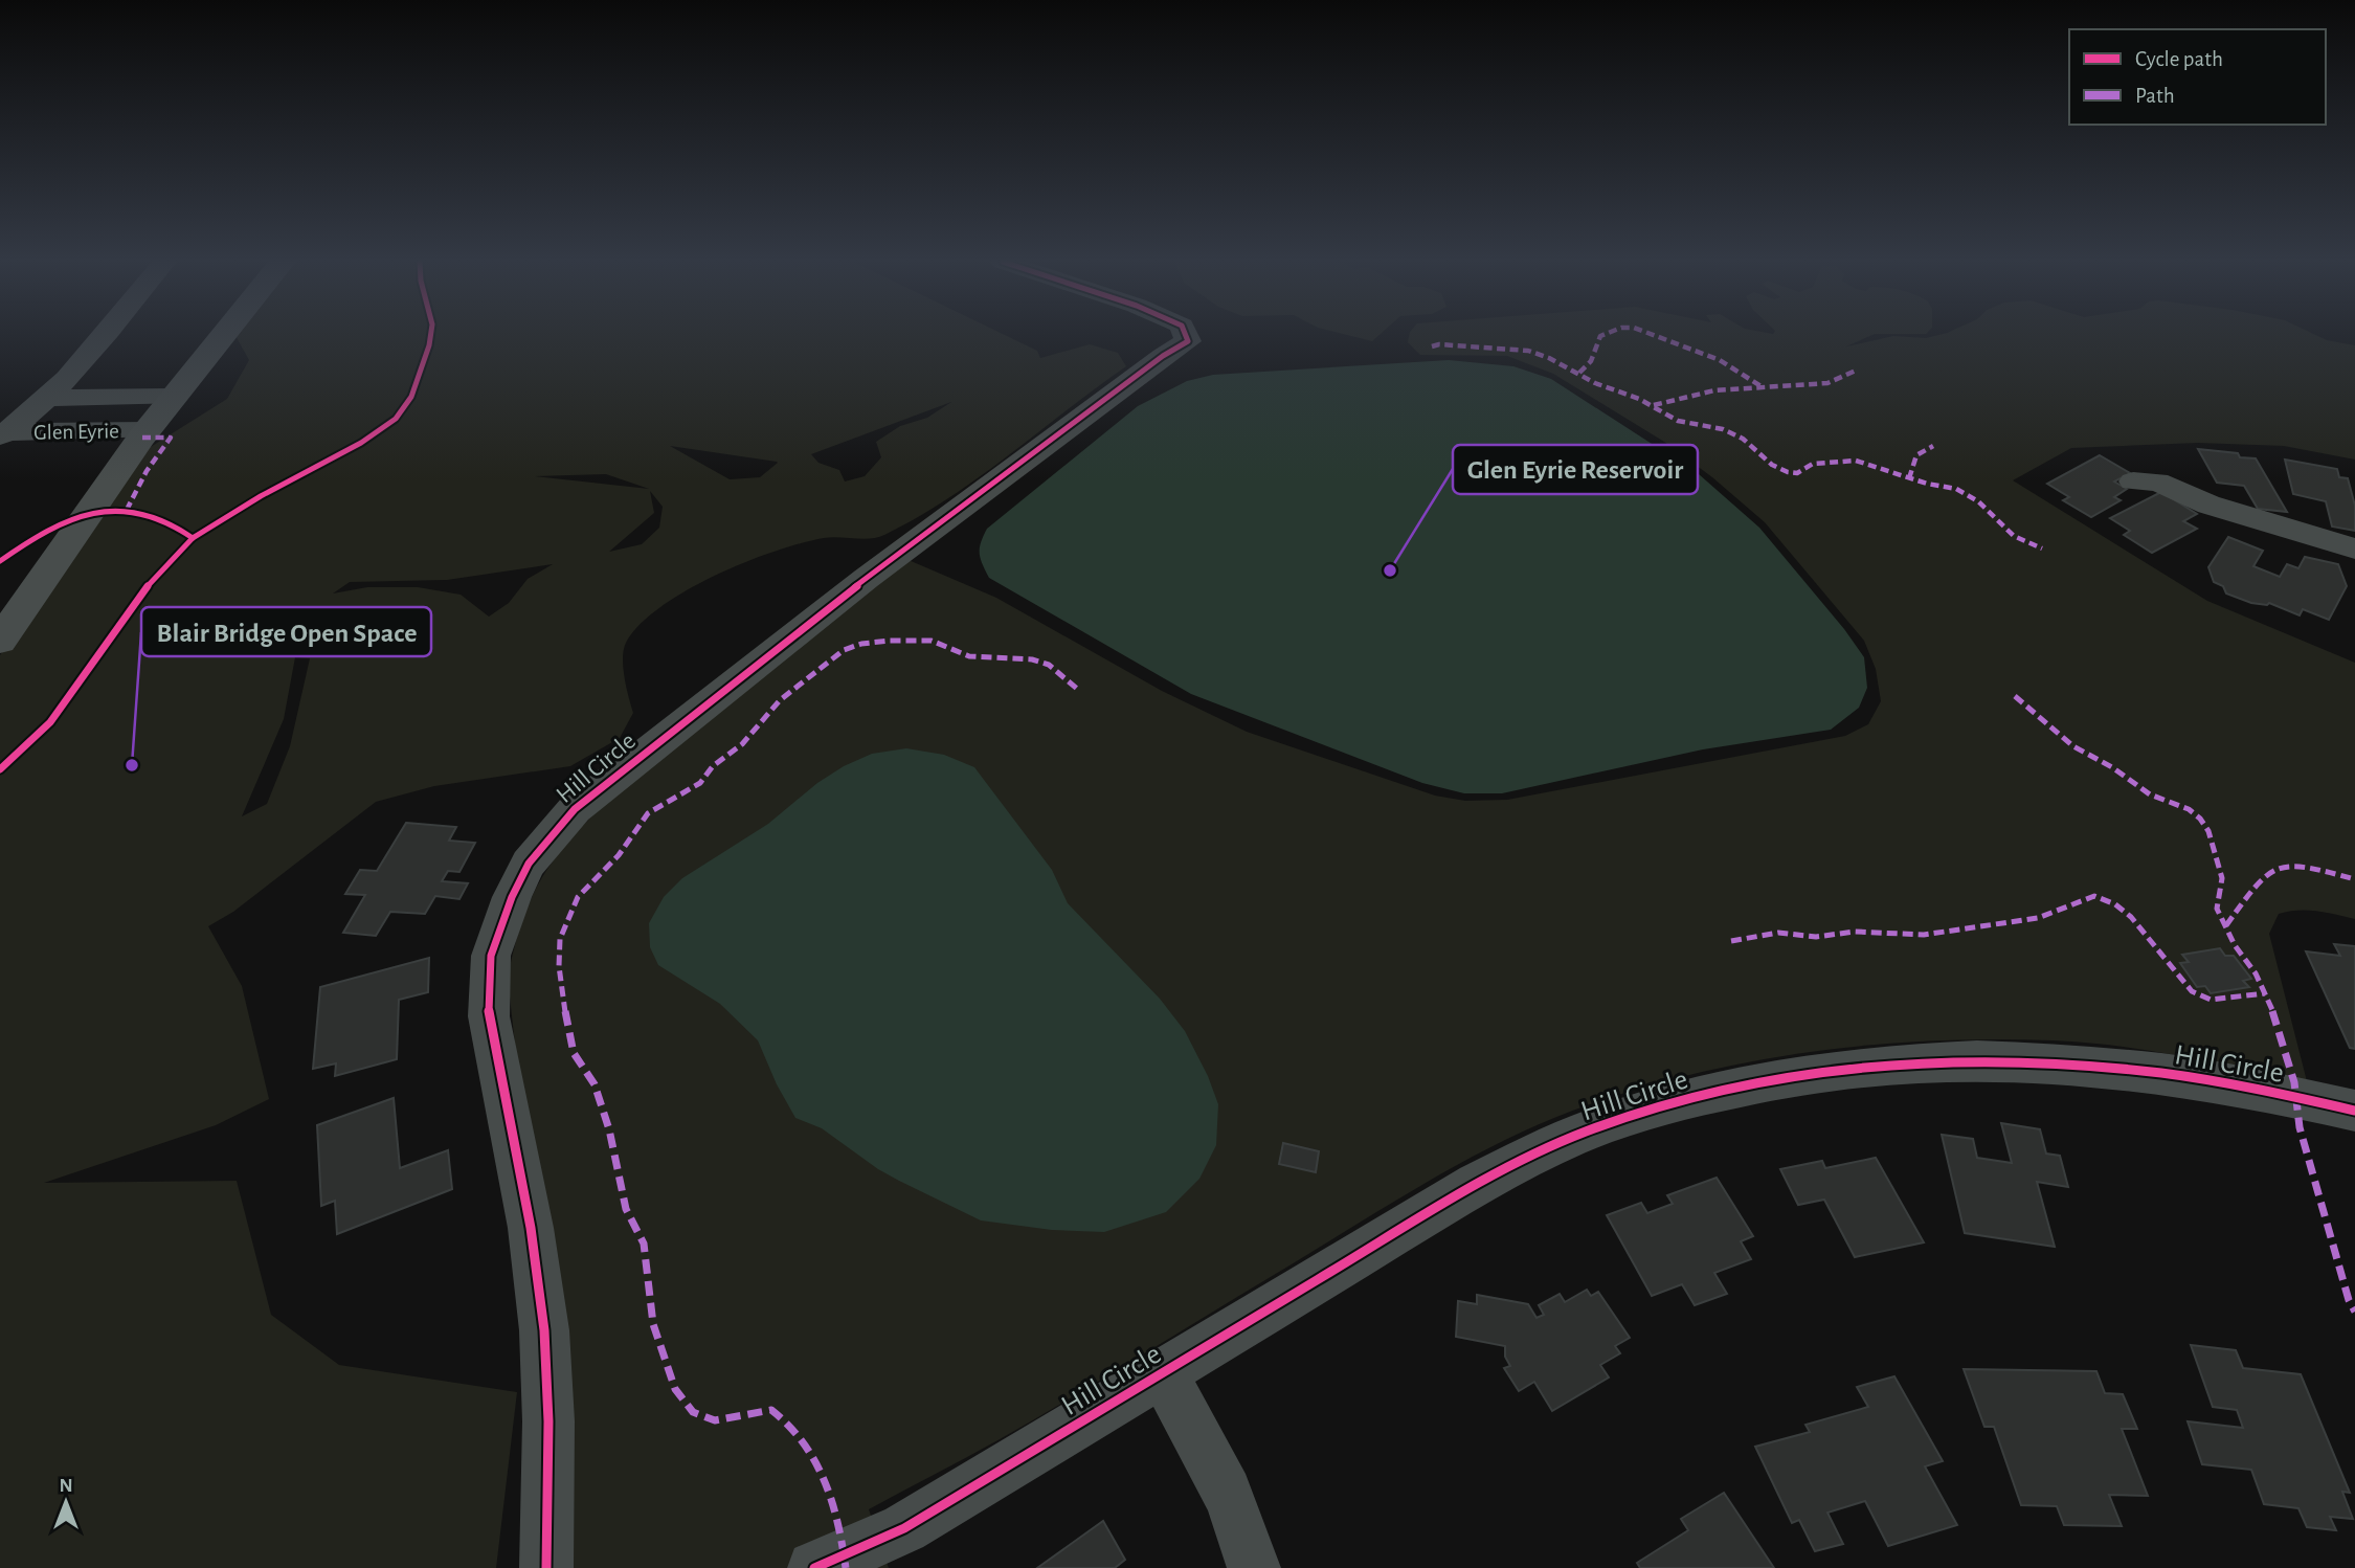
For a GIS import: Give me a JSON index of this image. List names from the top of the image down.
{
  "streets": {
    "street": ["Glen Eyrie", "Hill Circle"]
  },
  "places": ["Glen Eyrie Reservoir", "Blair Bridge Open Space"],
  "legend": ["Cycle path", "Path"],
  "north": "top"
}
